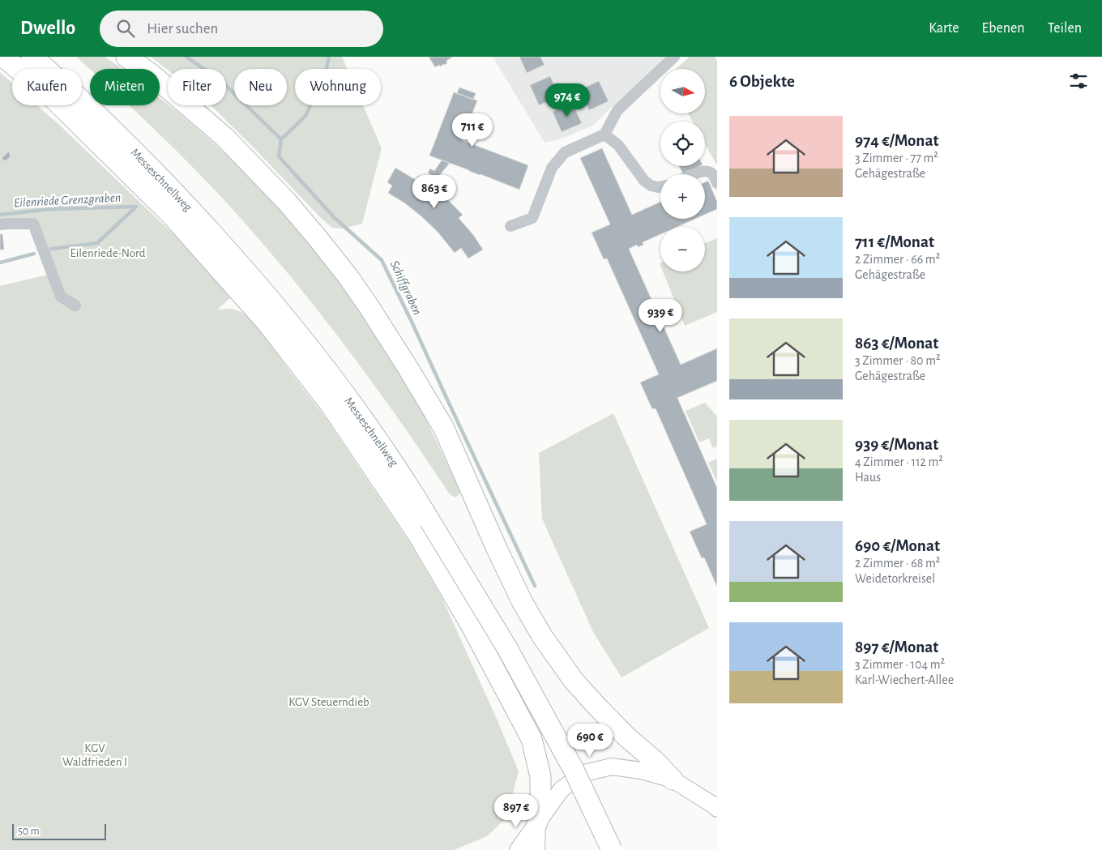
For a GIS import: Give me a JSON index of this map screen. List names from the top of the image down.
{
  "streets": {
    "highway": ["Messeschnellweg"]
  },
  "water": ["Eilenriede Grenzgraben", "Schiffgraben"],
  "parks": ["Eilenriede-Nord", "KGV Steuerndieb", "KGV Waldfrieden I"],
  "scale_bar": "50 m",
  "north": "right",
  "page": {
    "header": "Dwello",
    "search": "Hier suchen",
    "nav": ["Karte", "Ebenen", "Teilen"],
    "heading": "6 Objekte",
    "map_buttons": ["+", "−"],
    "chip": [
      "Kaufen",
      "Mieten",
      "Filter",
      "Neu",
      "Wohnung"
    ],
    "price": [
      "974 €",
      "711 €",
      "863 €",
      "939 €",
      "690 €",
      "897 €"
    ],
    "list": [
      {
        "name": "974 €/Monat",
        "note": "3 Zimmer · 77 m² · Gehägestraße"
      },
      {
        "name": "711 €/Monat",
        "note": "2 Zimmer · 66 m² · Gehägestraße"
      },
      {
        "name": "863 €/Monat",
        "note": "3 Zimmer · 80 m² · Gehägestraße"
      },
      {
        "name": "939 €/Monat",
        "note": "4 Zimmer · 112 m² · Haus"
      },
      {
        "name": "690 €/Monat",
        "note": "2 Zimmer · 68 m² · Weidetorkreisel"
      },
      {
        "name": "897 €/Monat",
        "note": "3 Zimmer · 104 m² · Karl-Wiechert-Allee"
      }
    ],
    "scale": "50 m"
  }
}
